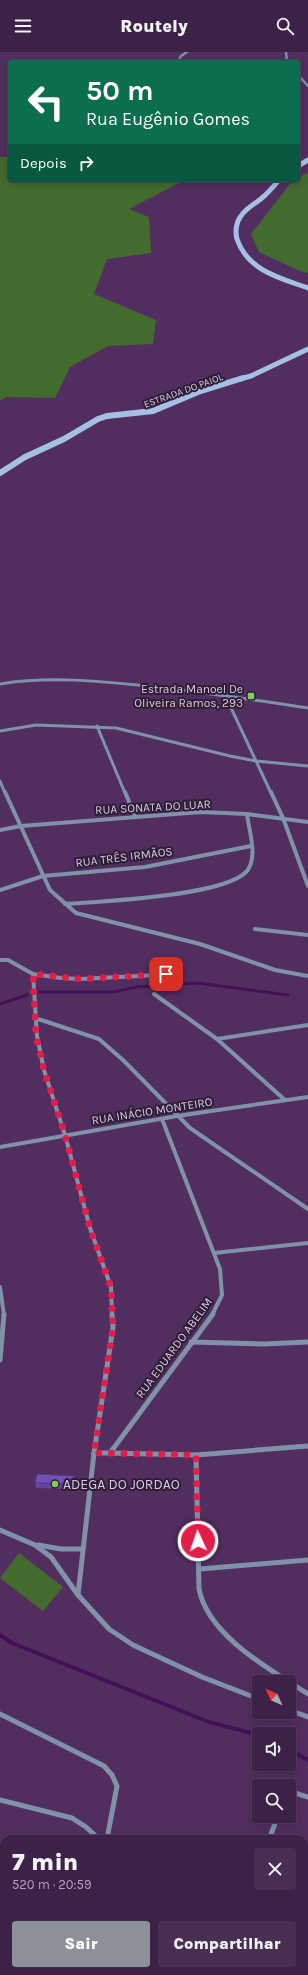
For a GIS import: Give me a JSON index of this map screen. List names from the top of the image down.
{
  "streets": {
    "street": [
      "ESTRADA DO PAIOL",
      "RUA SONATA DO LUAR",
      "RUA TRÊS IRMÃOS",
      "RUA INÁCIO MONTEIRO",
      "RUA EDUARDO ABELIM"
    ]
  },
  "crossings": [
    ["RUA INÁCIO MONTEIRO", "RUA EDUARDO ABELIM"]
  ],
  "places": {
    "transit": ["Estrada Manoel De Oliveira Ramos, 293"],
    "other": ["ADEGA DO JORDAO"]
  },
  "north": "top left",
  "page": {
    "header": "Routely",
    "turn": ["50 m", "Rua Eugênio Gomes"],
    "then": "Depois",
    "heading": ["7 min", "520 m · 20:59"],
    "buttons": ["Sair", "Compartilhar"]
  }
}
